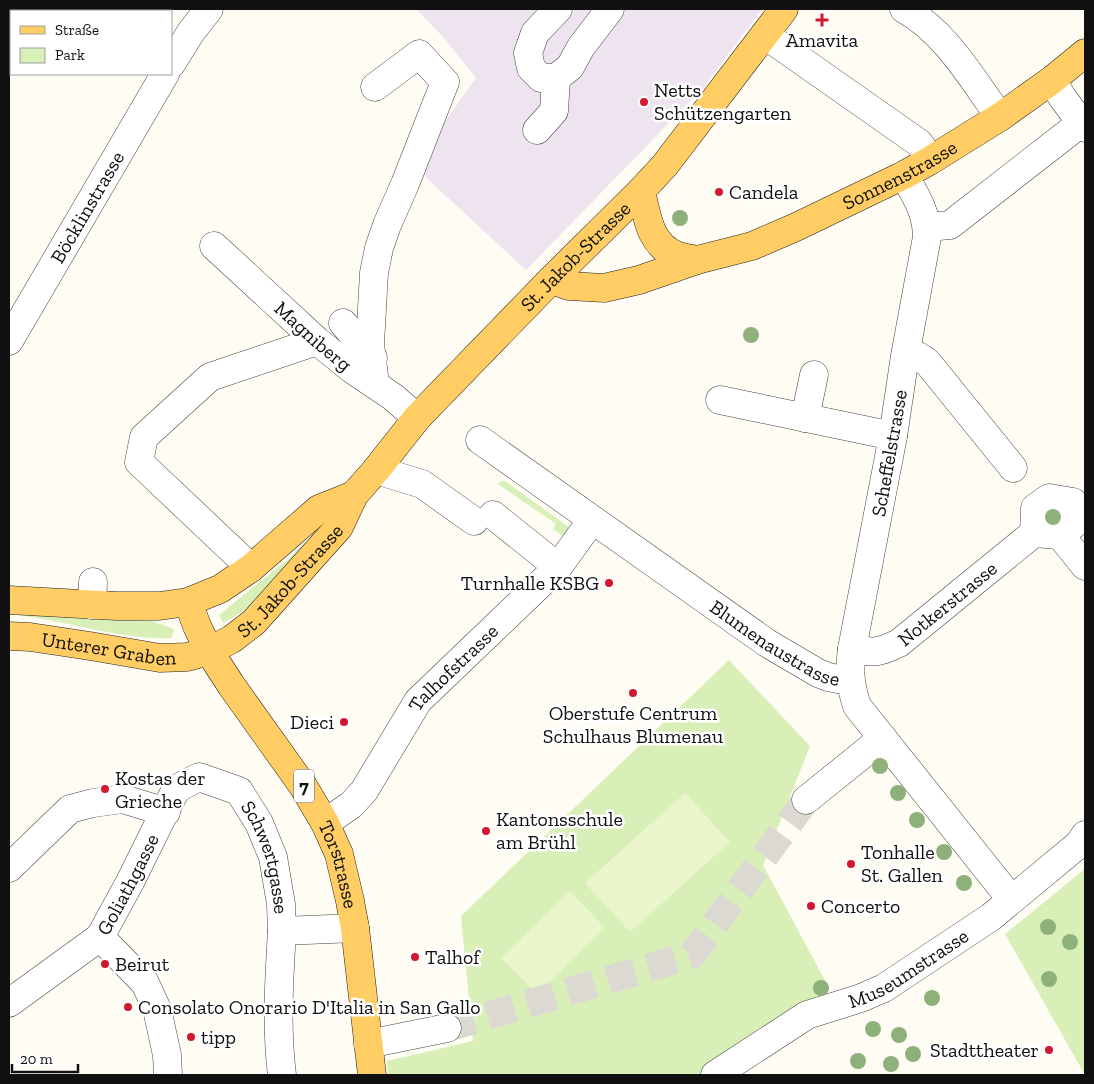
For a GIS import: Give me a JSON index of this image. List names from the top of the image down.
{
  "streets": {
    "main road": [
      "Sonnenstrasse",
      "St. Jakob-Strasse",
      "Unterer Graben",
      "7",
      "Torstrasse"
    ],
    "street": [
      "Böcklinstrasse",
      "Magniberg",
      "Scheffelstrasse",
      "Notkerstrasse",
      "Blumenaustrasse",
      "Talhofstrasse",
      "Schwertgasse",
      "Goliathgasse",
      "Museumstrasse"
    ]
  },
  "crossings": [
    ["Sonnenstrasse", "St. Jakob-Strasse"],
    ["Sonnenstrasse", "Scheffelstrasse"],
    ["St. Jakob-Strasse", "Magniberg"],
    ["St. Jakob-Strasse", "Unterer Graben"],
    ["St. Jakob-Strasse", "Torstrasse"],
    ["Scheffelstrasse", "Notkerstrasse"],
    ["Scheffelstrasse", "Blumenaustrasse"],
    ["Blumenaustrasse", "Talhofstrasse"],
    ["Blumenaustrasse", "Museumstrasse"],
    ["Unterer Graben", "Torstrasse"],
    ["Talhofstrasse", "Torstrasse"],
    ["Schwertgasse", "Torstrasse"],
    ["Schwertgasse", "Goliathgasse"]
  ],
  "places": {
    "health": ["Amavita"],
    "other": [
      "Netts Schützengarten",
      "Candela",
      "Turnhalle KSBG",
      "Oberstufe Centrum Schulhaus Blumenau",
      "Dieci",
      "Kostas der Grieche",
      "Kantonsschule am Brühl",
      "Tonhalle St. Gallen",
      "Concerto",
      "Talhof",
      "Beirut",
      "Consolato Onorario D'Italia in San Gallo",
      "tipp",
      "Stadttheater"
    ]
  },
  "legend": ["Straße", "Park"],
  "scale_bar": "20 m"
}
